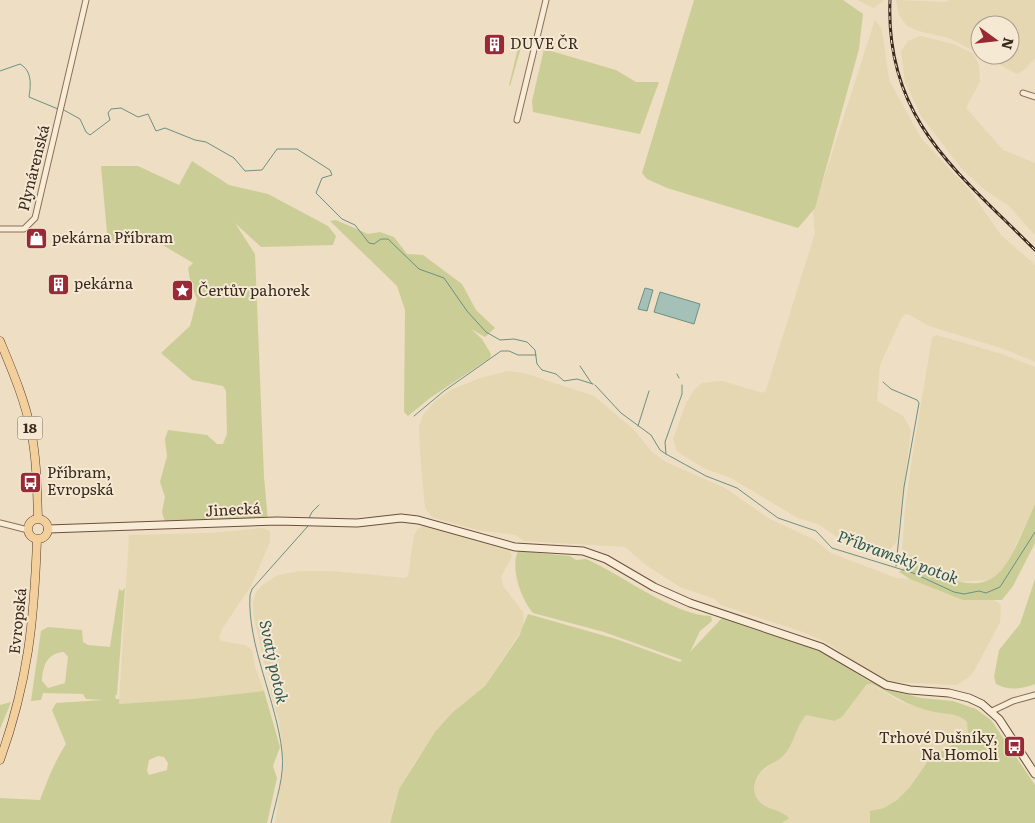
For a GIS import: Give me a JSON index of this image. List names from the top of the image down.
{
  "streets": {
    "main road": ["18", "Jinecká", "Evropská"],
    "street": ["Plynárenská"]
  },
  "crossings": [
    ["18", "Jinecká"],
    ["18", "Evropská"],
    ["Jinecká", "Evropská"]
  ],
  "water": ["Příbramský potok", "Svatý potok"],
  "places": {
    "building": ["DUVE ČR", "pekárna"],
    "shop": ["pekárna Příbram"],
    "place": ["Čertův pahorek"],
    "bus stop": ["Příbram, Evropská", "Trhové Dušníky, Na Homoli"]
  },
  "north": "right"
}
